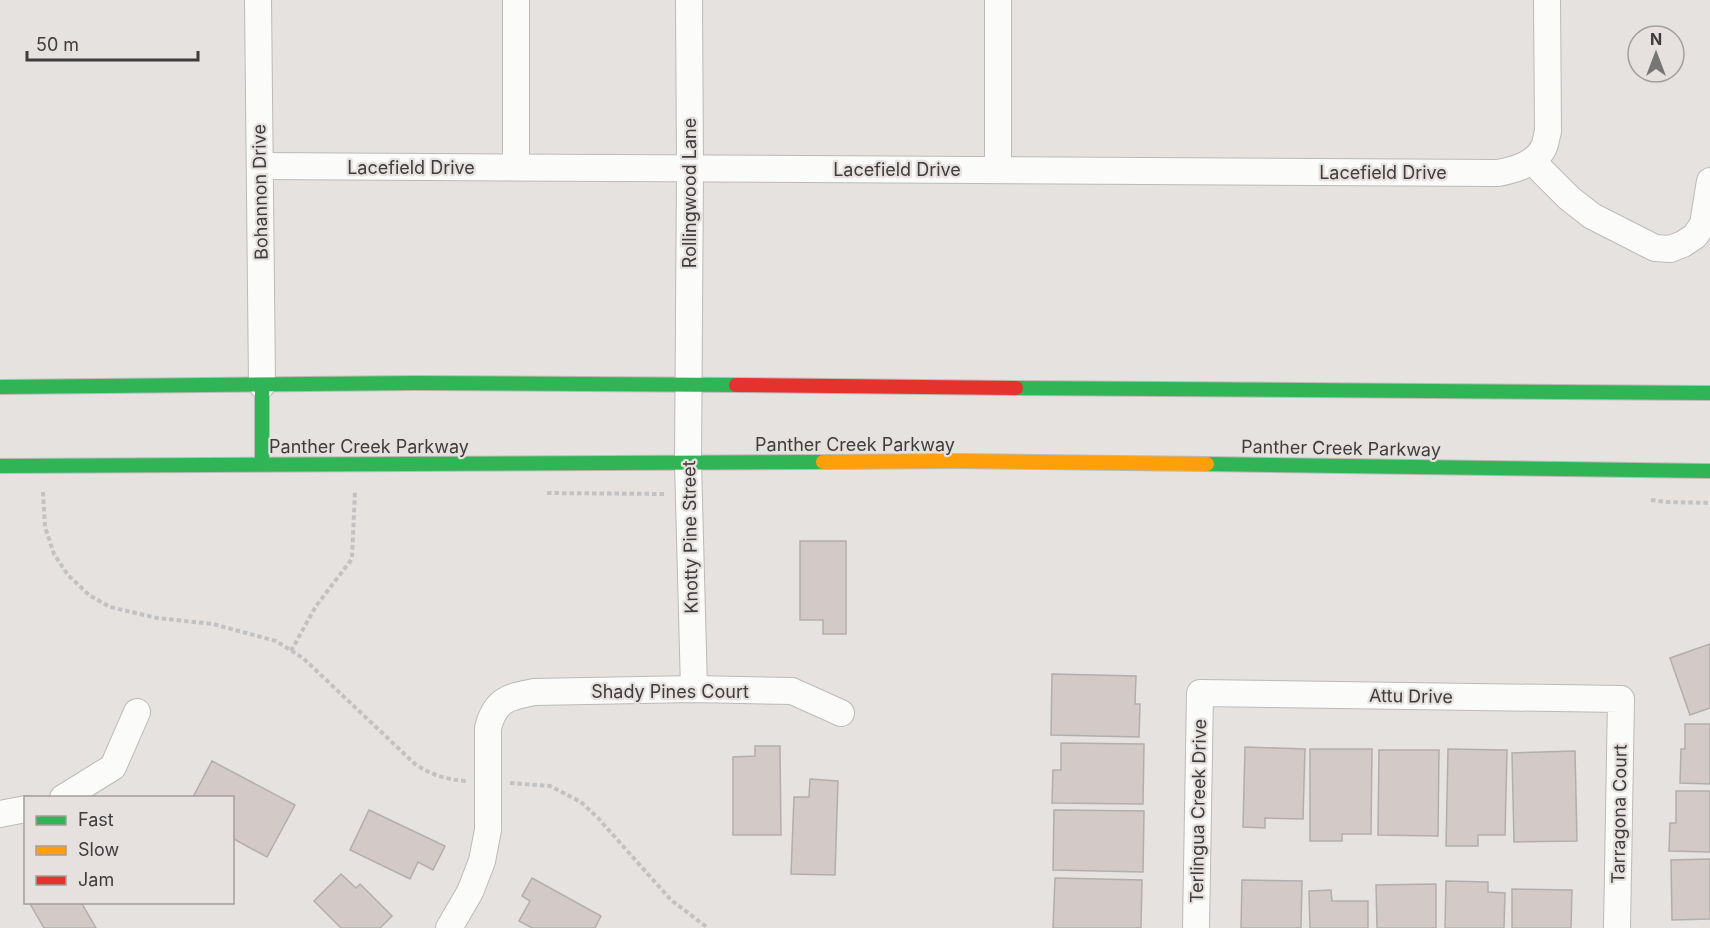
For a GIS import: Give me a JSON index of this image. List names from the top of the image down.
{
  "streets": {
    "main road": ["Panther Creek Parkway"],
    "street": [
      "Lacefield Drive",
      "Bohannon Drive",
      "Rollingwood Lane",
      "Knotty Pine Street",
      "Shady Pines Court",
      "Attu Drive",
      "Terlingua Creek Drive",
      "Tarragona Court"
    ]
  },
  "crossings": [
    ["Lacefield Drive", "Bohannon Drive"],
    ["Lacefield Drive", "Rollingwood Lane"],
    ["Rollingwood Lane", "Knotty Pine Street"],
    ["Panther Creek Parkway", "Knotty Pine Street"],
    ["Knotty Pine Street", "Shady Pines Court"],
    ["Attu Drive", "Terlingua Creek Drive"],
    ["Attu Drive", "Tarragona Court"]
  ],
  "legend": ["Fast", "Slow", "Jam"],
  "scale_bar": "50 m",
  "north": "top"
}
